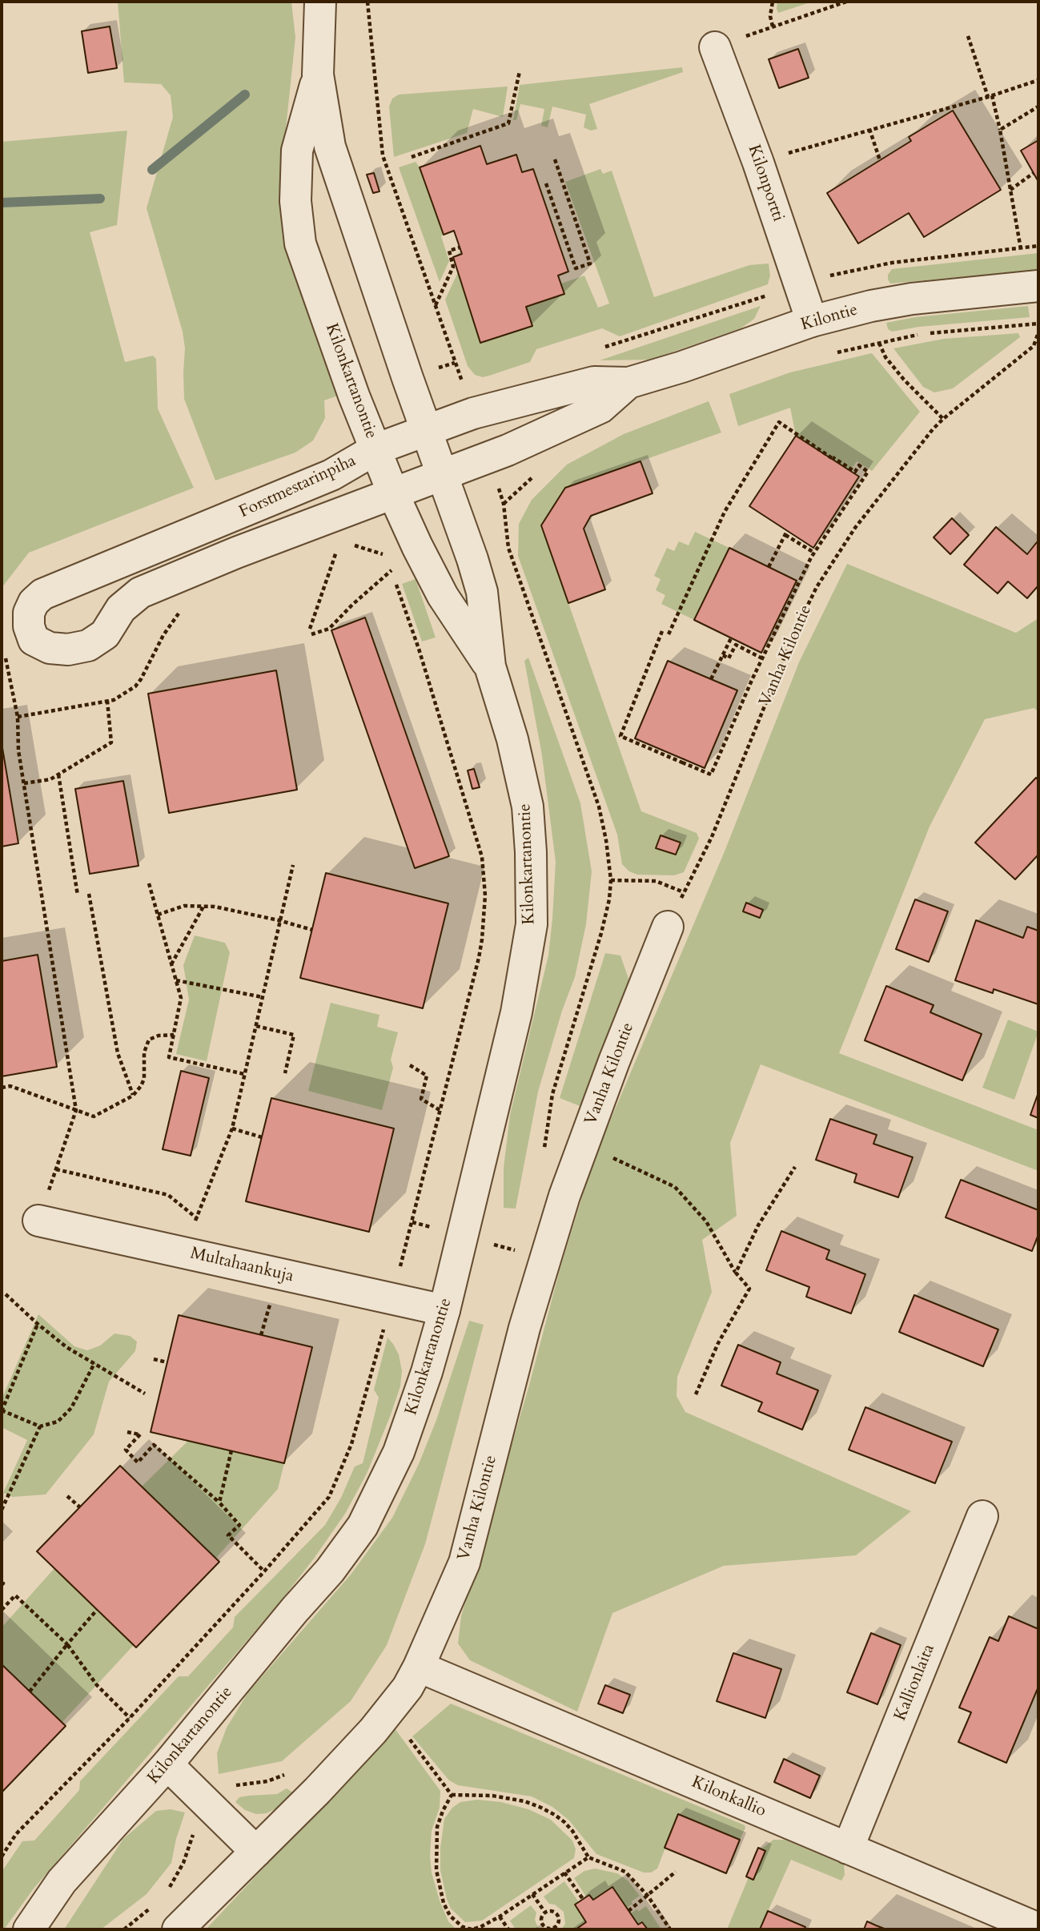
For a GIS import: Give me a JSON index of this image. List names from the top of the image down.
{
  "streets": {
    "street": [
      "Kilonportti",
      "Kilontie",
      "Kilonkartanontie",
      "Forstmestarinpiha",
      "Vanha Kilontie",
      "Multahaankuja",
      "Kallionlaita",
      "Kilonkallio"
    ]
  },
  "crossings": [
    ["Kilonportti", "Kilontie"],
    ["Kilontie", "Kilonkartanontie"],
    ["Kilontie", "Forstmestarinpiha"],
    ["Kilonkartanontie", "Forstmestarinpiha"],
    ["Kilonkartanontie", "Multahaankuja"],
    ["Vanha Kilontie", "Kilonkallio"],
    ["Kallionlaita", "Kilonkallio"]
  ]
}
